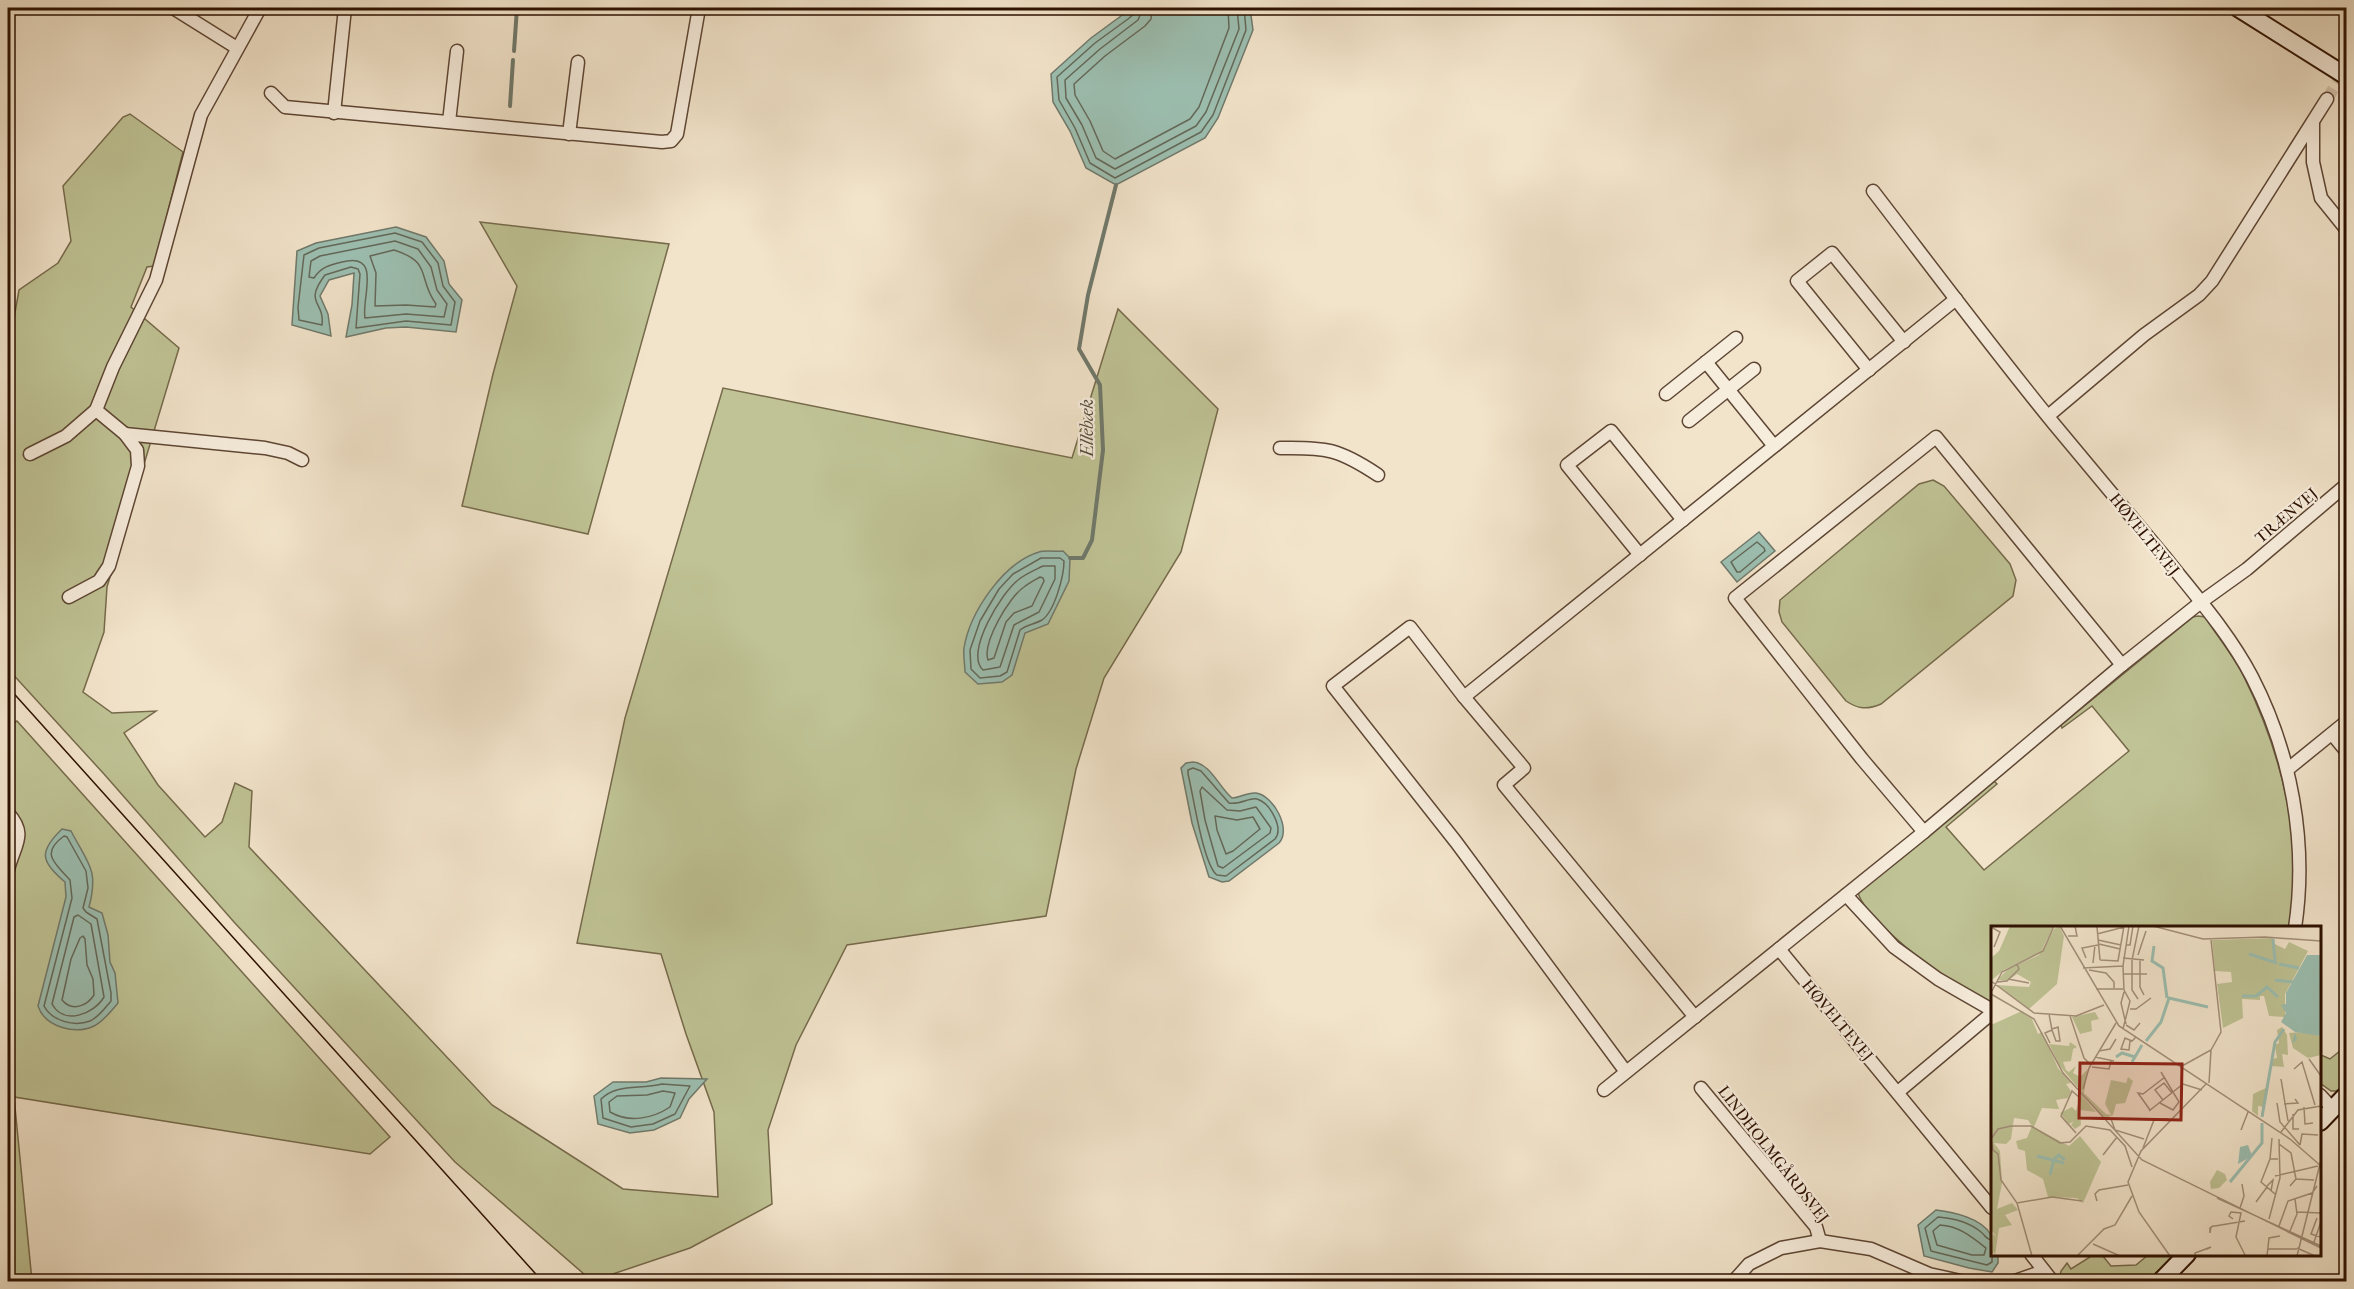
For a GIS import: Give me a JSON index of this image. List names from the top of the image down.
{
  "streets": {
    "street": ["TRÆNVEJ", "HØVELTEVEJ", "LINDHOLMGÅRDSVEJ"]
  },
  "crossings": [
    ["TRÆNVEJ", "HØVELTEVEJ"]
  ],
  "water": ["Ellebæk"]
}
